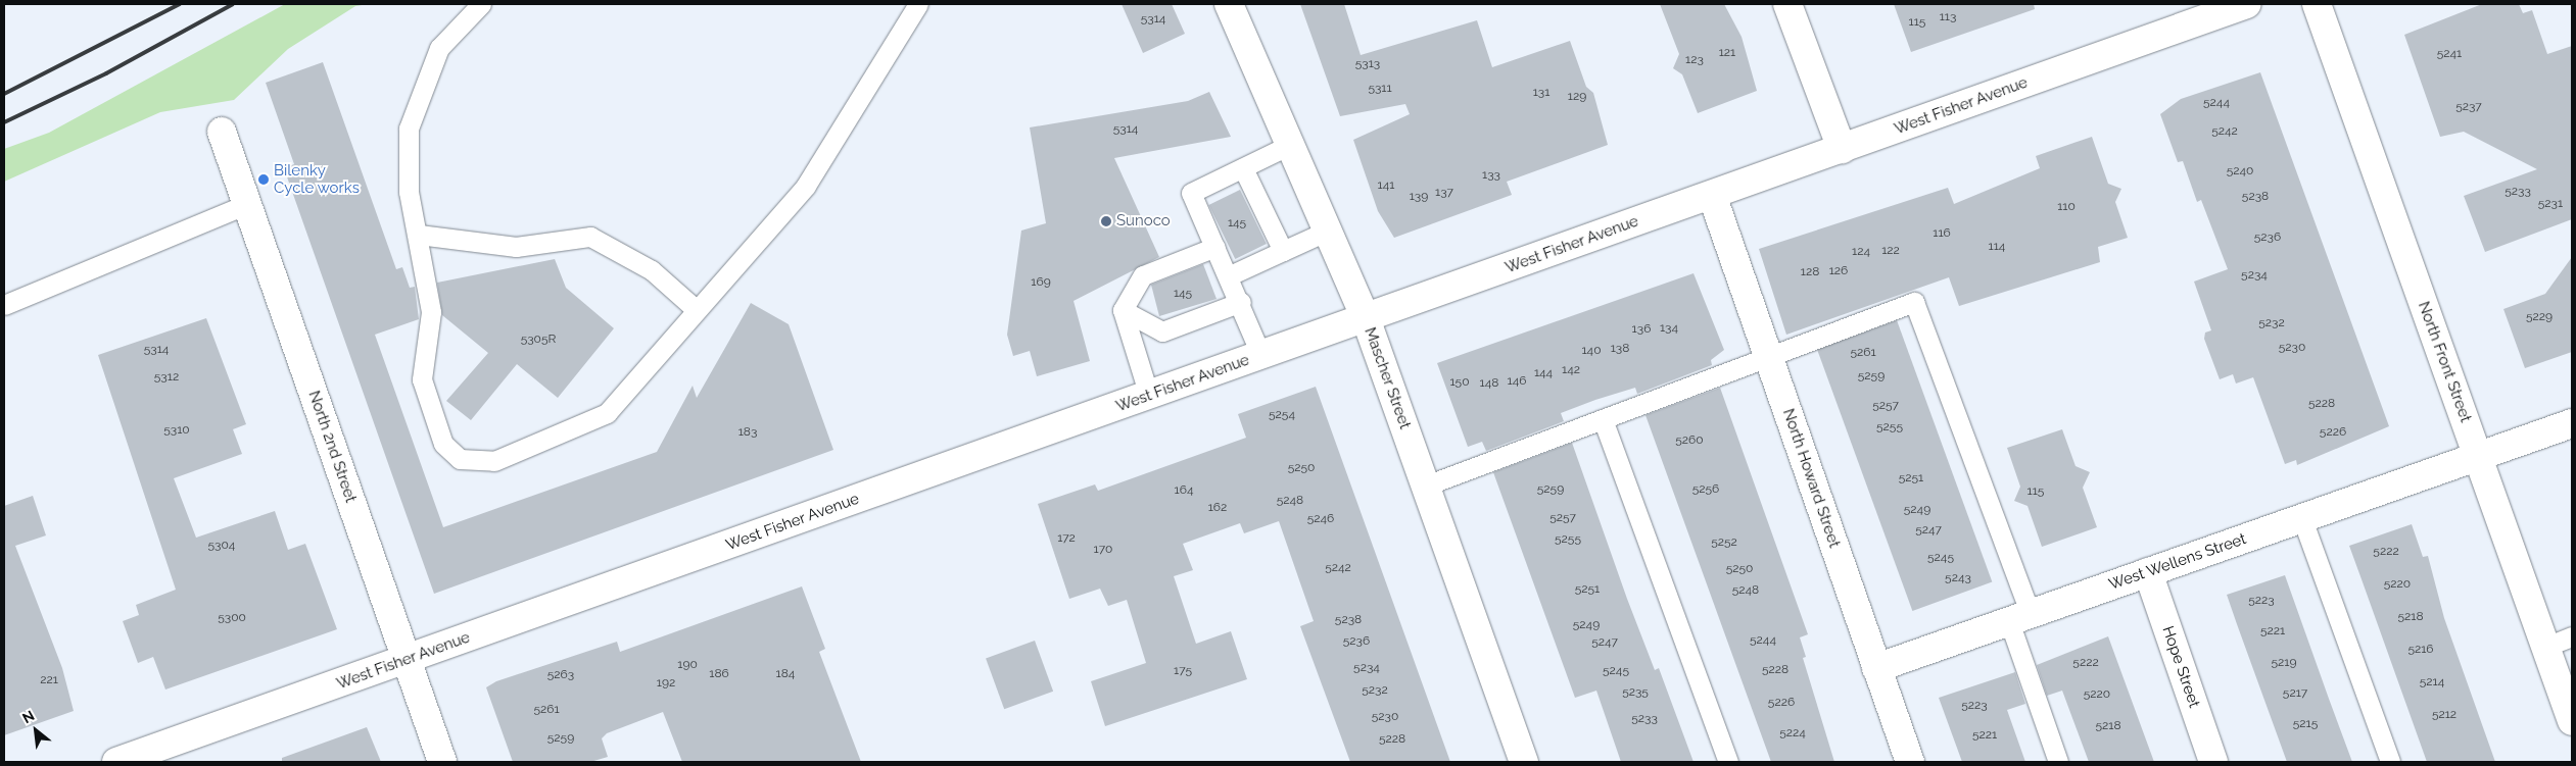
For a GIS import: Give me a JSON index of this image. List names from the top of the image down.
{
  "streets": {
    "street": [
      "West Fisher Avenue",
      "North Front Street",
      "Mascher Street",
      "North 2nd Street",
      "North Howard Street",
      "West Wellens Street",
      "Hope Street"
    ]
  },
  "crossings": [
    ["West Fisher Avenue", "Mascher Street"],
    ["West Fisher Avenue", "North 2nd Street"],
    ["West Fisher Avenue", "North Howard Street"],
    ["North Front Street", "West Wellens Street"],
    ["North Howard Street", "West Wellens Street"],
    ["West Wellens Street", "Hope Street"]
  ],
  "places": ["Bilenky Cycle works", "Sunoco"],
  "house_numbers": [
    "113",
    "5314",
    "115",
    "121",
    "5241",
    "123",
    "5313",
    "5311",
    "131",
    "129",
    "5244",
    "5237",
    "5314",
    "5242",
    "5240",
    "133",
    "141",
    "5233",
    "137",
    "139",
    "5238",
    "5231",
    "110",
    "145",
    "116",
    "5236",
    "114",
    "122",
    "124",
    "126",
    "128",
    "5234",
    "169",
    "145",
    "5229",
    "5232",
    "134",
    "136",
    "5305R",
    "5230",
    "138",
    "5314",
    "140",
    "5261",
    "142",
    "144",
    "5259",
    "5312",
    "146",
    "150",
    "148",
    "5228",
    "5257",
    "5254",
    "5255",
    "5310",
    "183",
    "5226",
    "5260",
    "5250",
    "5251",
    "5259",
    "5256",
    "164",
    "115",
    "5248",
    "162",
    "5249",
    "5257",
    "5246",
    "5247",
    "172",
    "5255",
    "5252",
    "5304",
    "170",
    "5222",
    "5245",
    "5242",
    "5250",
    "5243",
    "5220",
    "5251",
    "5248",
    "5223",
    "5218",
    "5300",
    "5238",
    "5249",
    "5221",
    "5244",
    "5236",
    "5247",
    "5216",
    "5222",
    "5219",
    "190",
    "5234",
    "5228",
    "175",
    "5245",
    "186",
    "184",
    "5263",
    "221",
    "5214",
    "192",
    "5232",
    "5235",
    "5217",
    "5220",
    "5226",
    "5223",
    "5261",
    "5212",
    "5230",
    "5233",
    "5215",
    "5218",
    "5224",
    "5221",
    "5259",
    "5228"
  ],
  "north": "top left"
}
